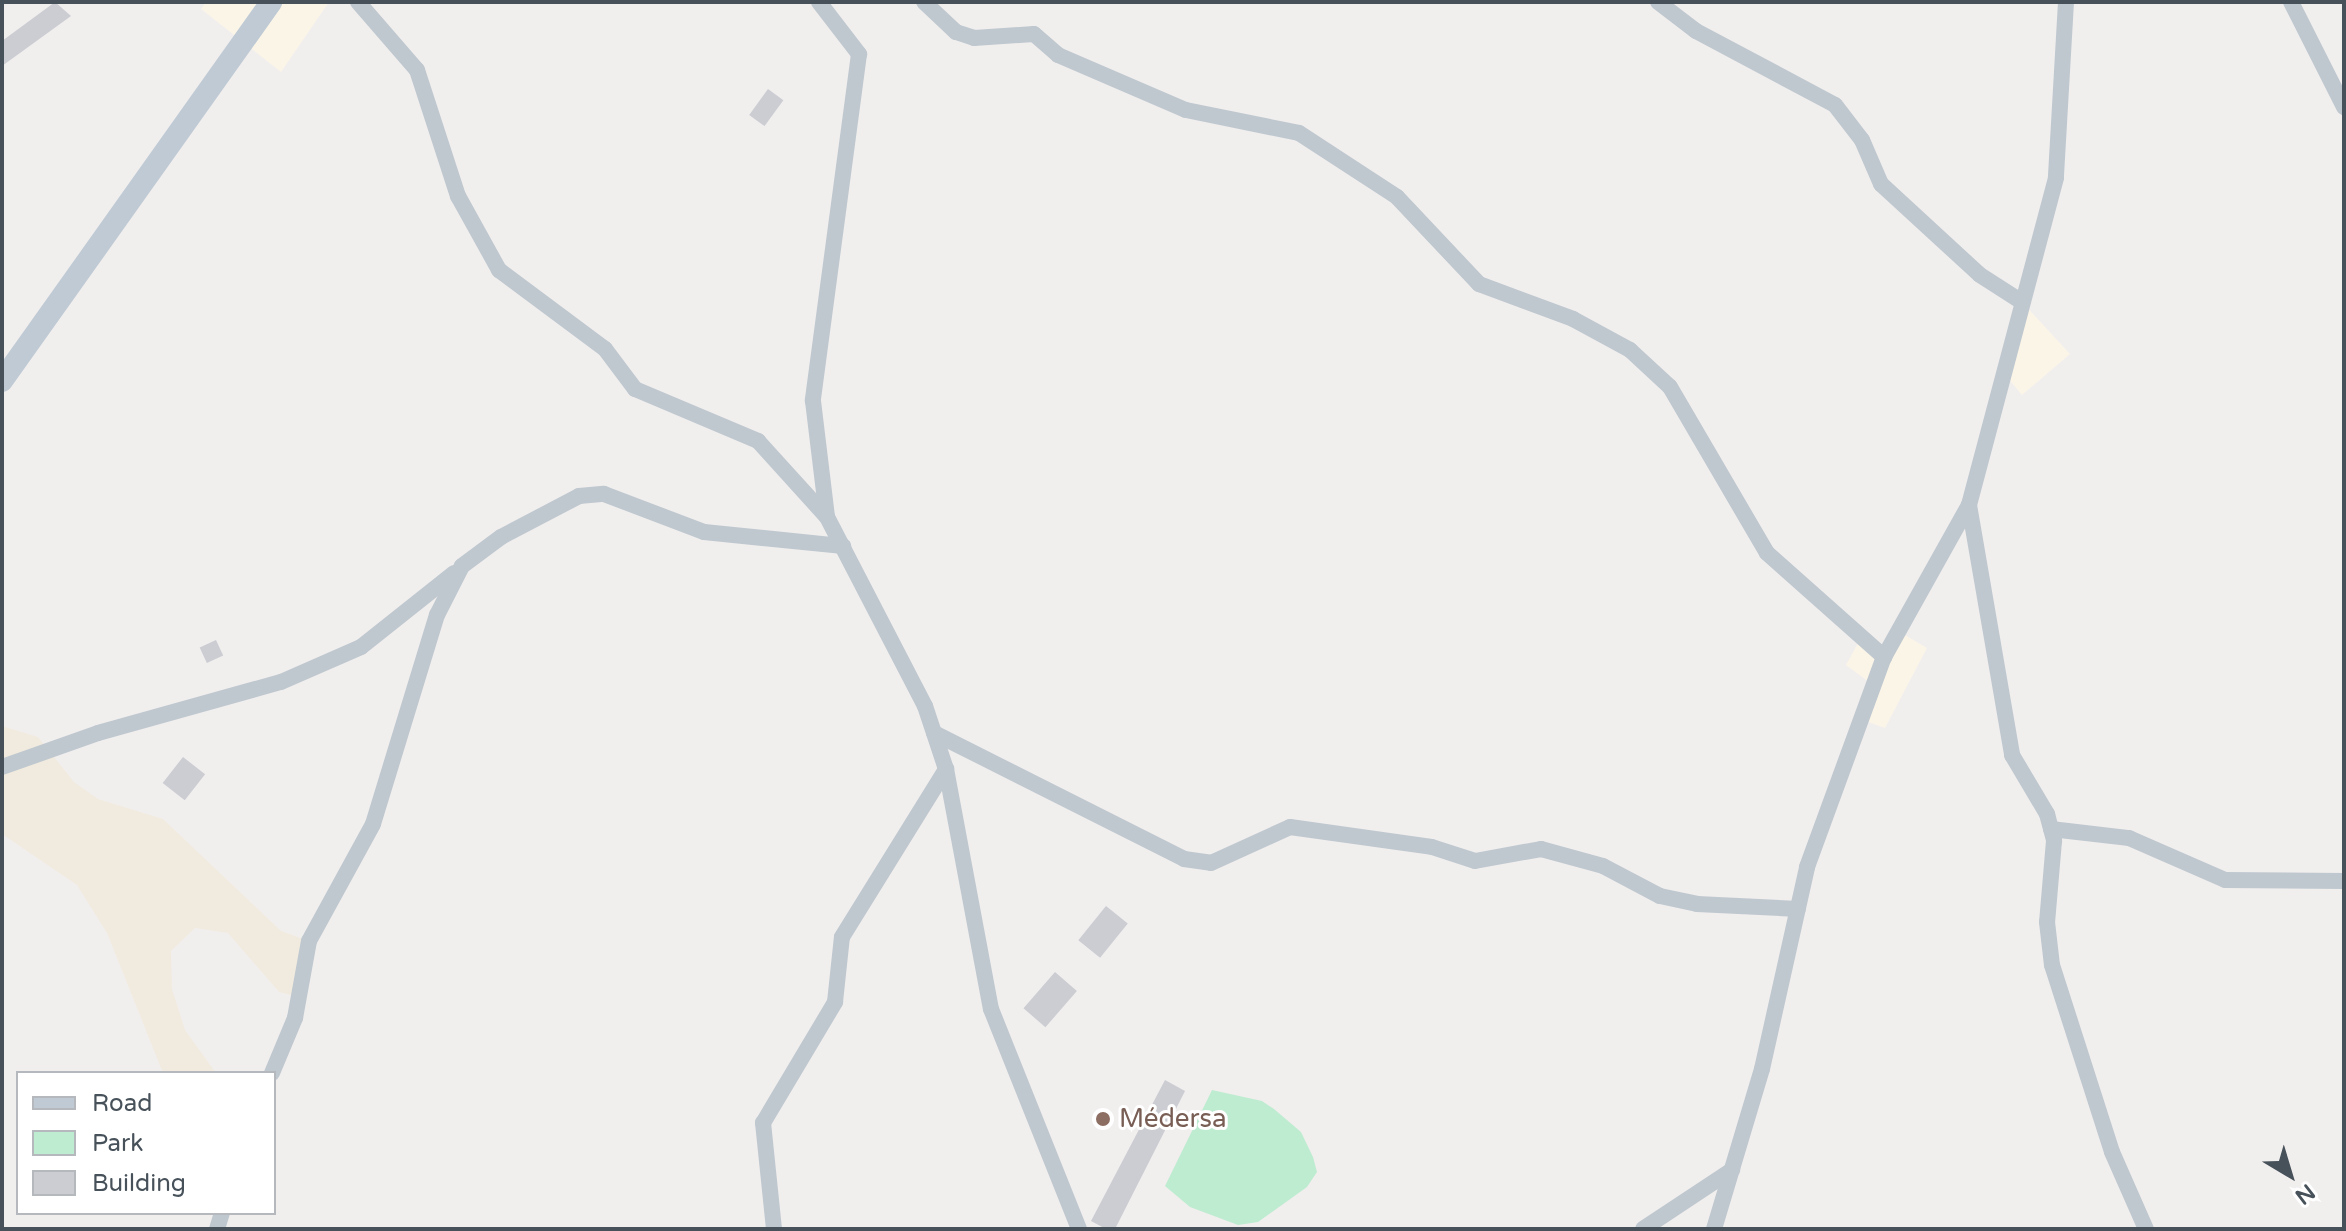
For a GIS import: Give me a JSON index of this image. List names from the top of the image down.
{
  "places": ["Médersa"],
  "legend": ["Road", "Park", "Building"],
  "north": "bottom right"
}
